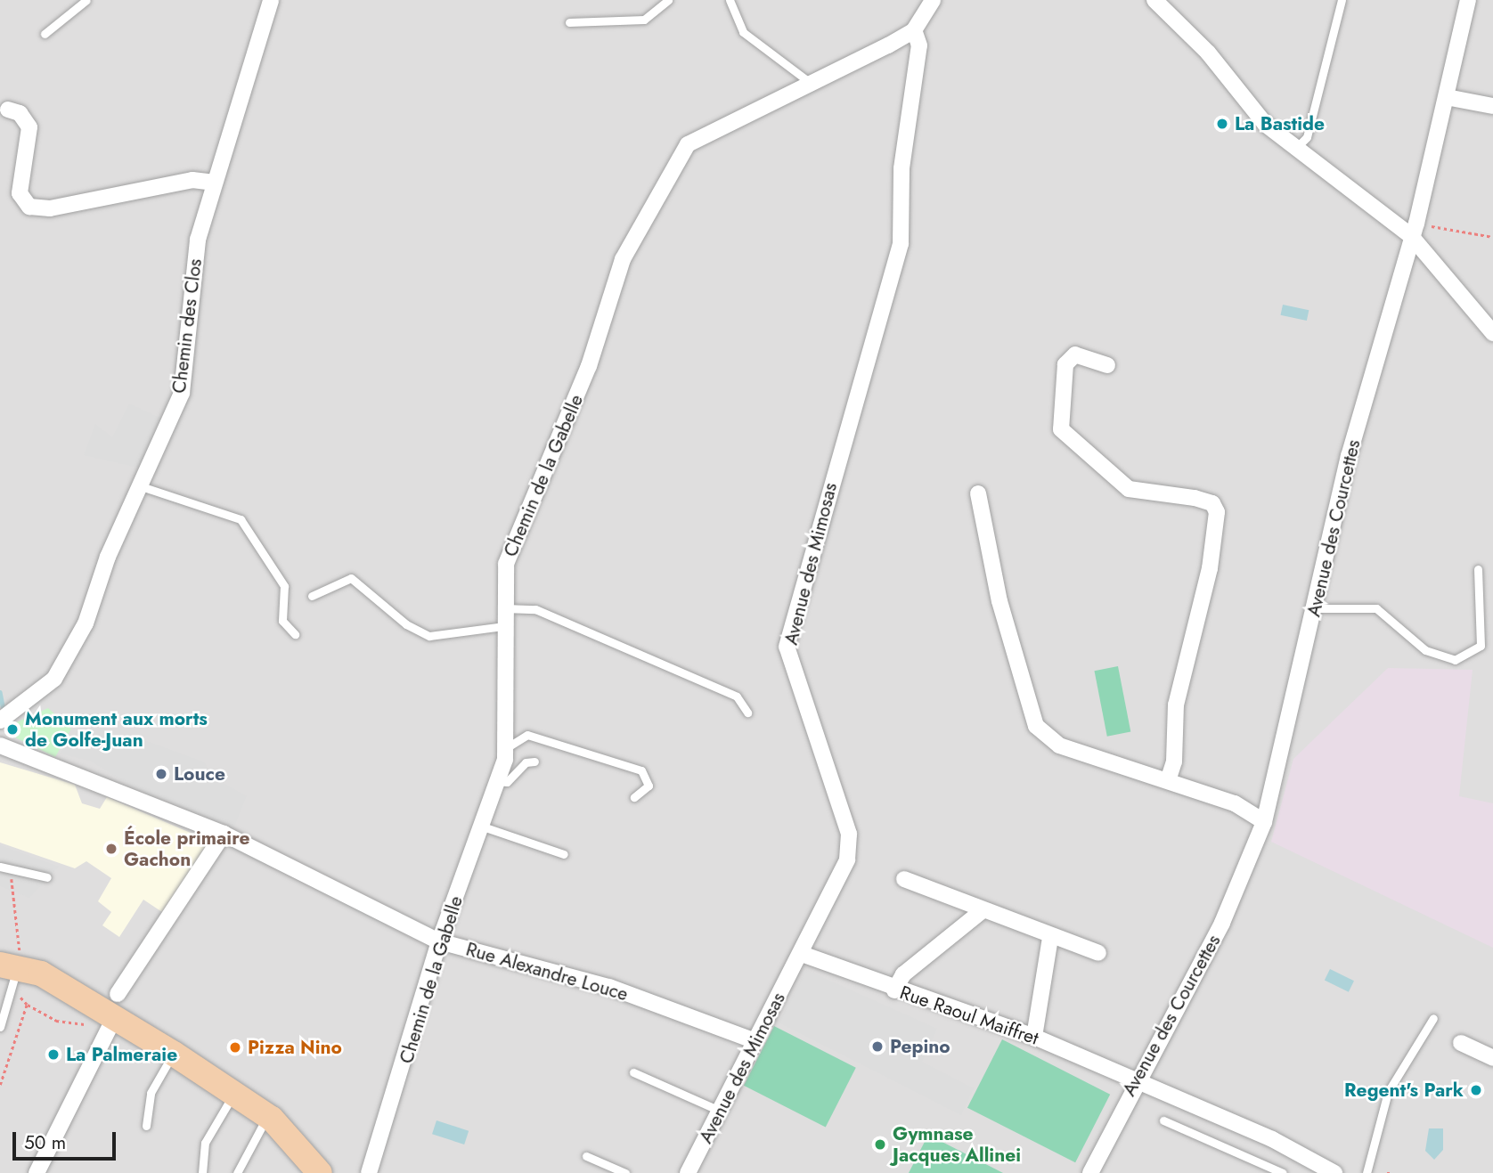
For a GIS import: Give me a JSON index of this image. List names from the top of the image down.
{
  "streets": {
    "street": [
      "Chemin des Clos",
      "Chemin de la Gabelle",
      "Avenue des Courcettes",
      "Avenue des Mimosas",
      "Rue Alexandre Louce",
      "Rue Raoul Maiffret"
    ]
  },
  "crossings": [
    ["Chemin de la Gabelle", "Avenue des Mimosas"],
    ["Chemin de la Gabelle", "Rue Alexandre Louce"],
    ["Avenue des Courcettes", "Rue Raoul Maiffret"],
    ["Avenue des Mimosas", "Rue Alexandre Louce"],
    ["Avenue des Mimosas", "Rue Raoul Maiffret"]
  ],
  "places": [
    "La Bastide",
    "Monument aux morts de Golfe-Juan",
    "Louce",
    "École primaire Gachon",
    "Pepino",
    "Pizza Nino",
    "La Palmeraie",
    "Regent's Park",
    "Gymnase Jacques Allinei"
  ],
  "scale_bar": "50 m"
}
